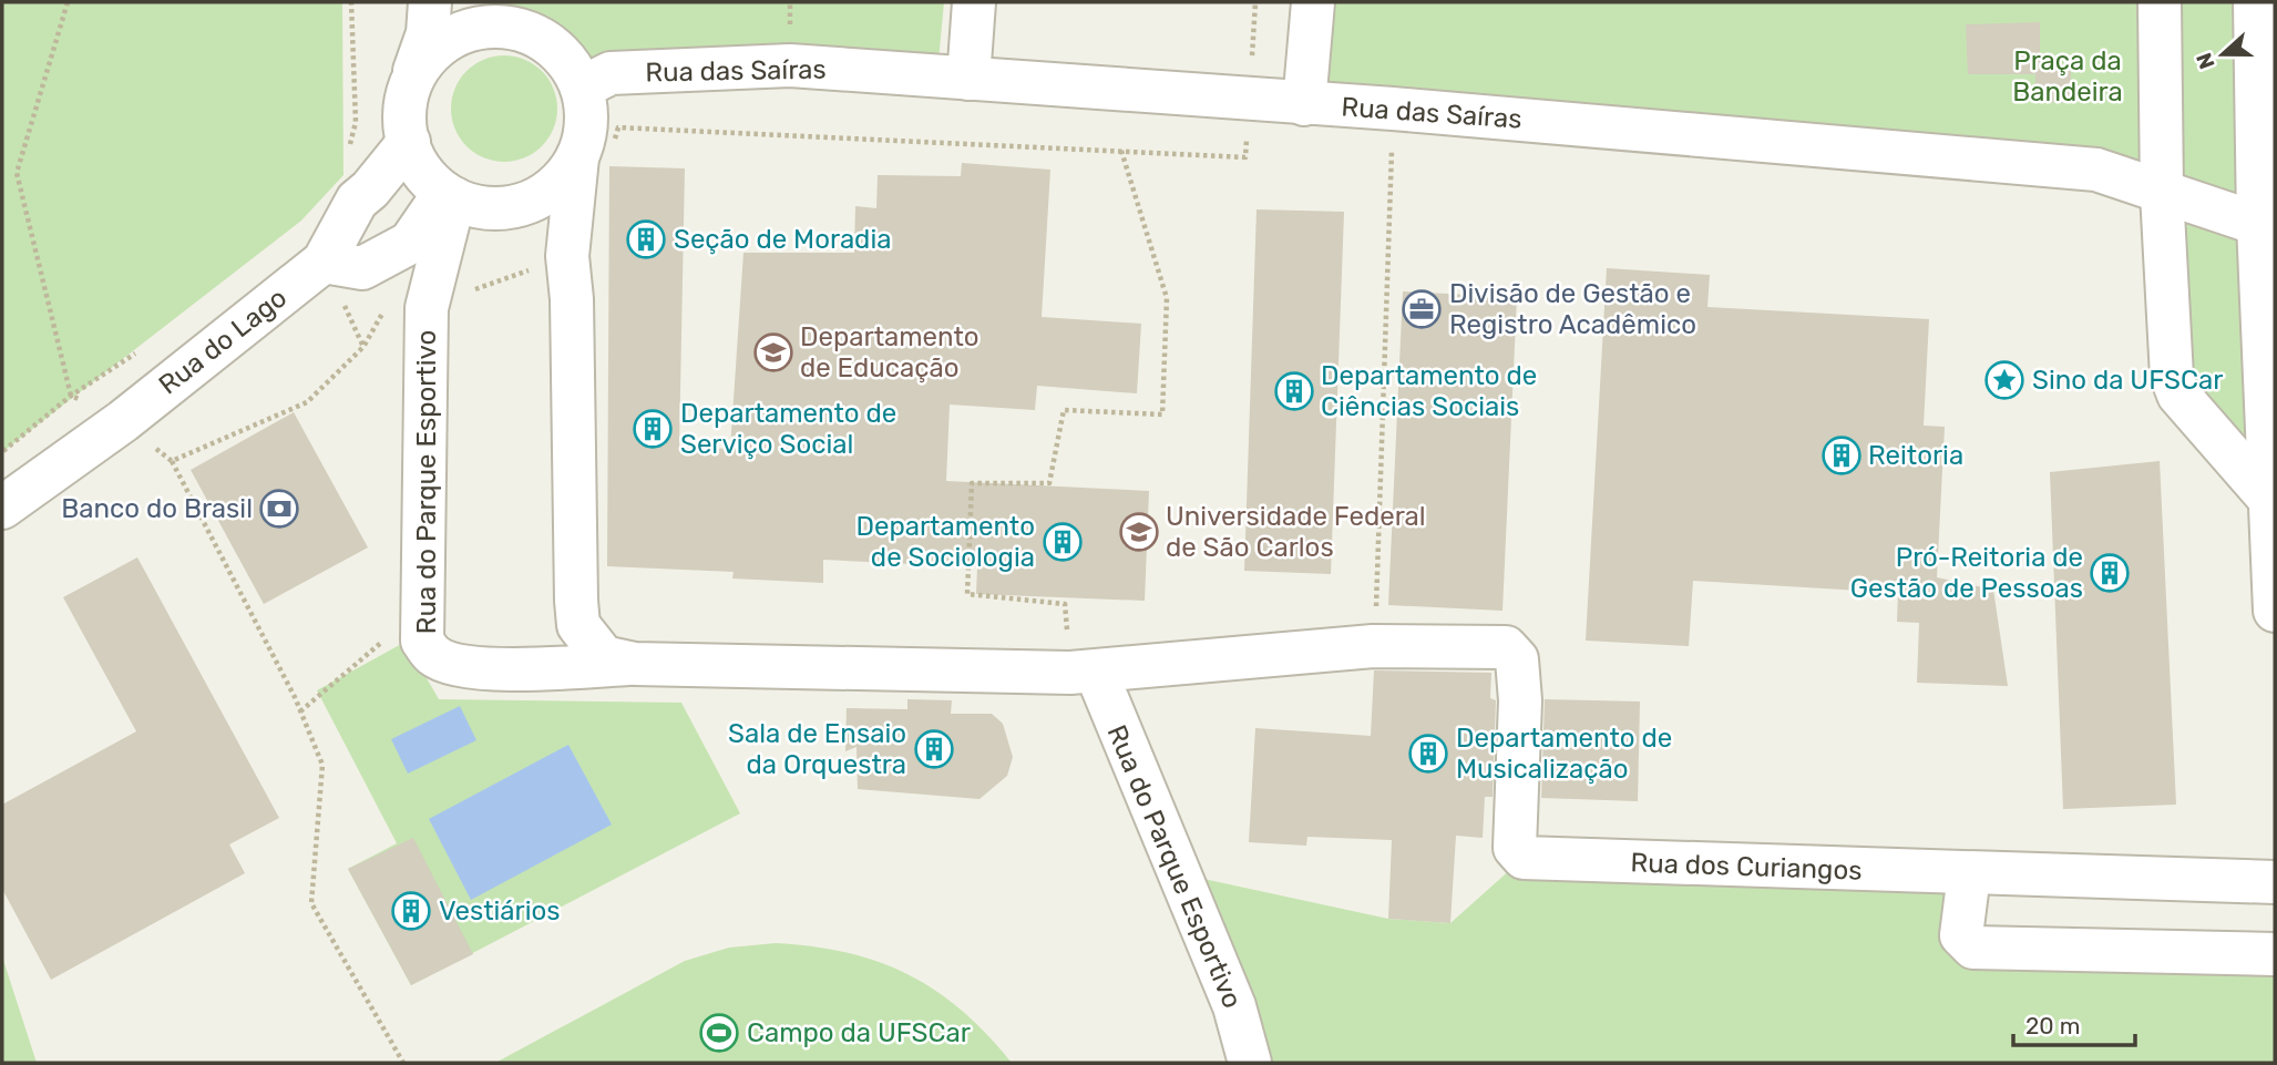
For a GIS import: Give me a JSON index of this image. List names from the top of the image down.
{
  "streets": {
    "street": [
      "Rua das Saíras",
      "Rua do Lago",
      "Rua do Parque Esportivo",
      "Rua dos Curiangos"
    ]
  },
  "crossings": [
    ["Rua das Saíras", "Rua do Lago"],
    ["Rua das Saíras", "Rua do Parque Esportivo"],
    ["Rua do Lago", "Rua do Parque Esportivo"],
    ["Rua do Parque Esportivo", "Rua dos Curiangos"]
  ],
  "parks": ["Praça da Bandeira"],
  "places": {
    "building": [
      "Seção de Moradia",
      "Departamento de Ciências Sociais",
      "Departamento de Serviço Social",
      "Reitoria",
      "Departamento de Sociologia",
      "Pró-Reitoria de Gestão de Pessoas",
      "Sala de Ensaio da Orquestra",
      "Departamento de Musicalização",
      "Vestiários"
    ],
    "office": ["Divisão de Gestão e Registro Acadêmico"],
    "school or university": ["Departamento de Educação", "Universidade Federal de São Carlos"],
    "place": ["Sino da UFSCar"],
    "bank": ["Banco do Brasil"],
    "sports": ["Campo da UFSCar"]
  },
  "scale_bar": "20 m",
  "north": "left"
}
